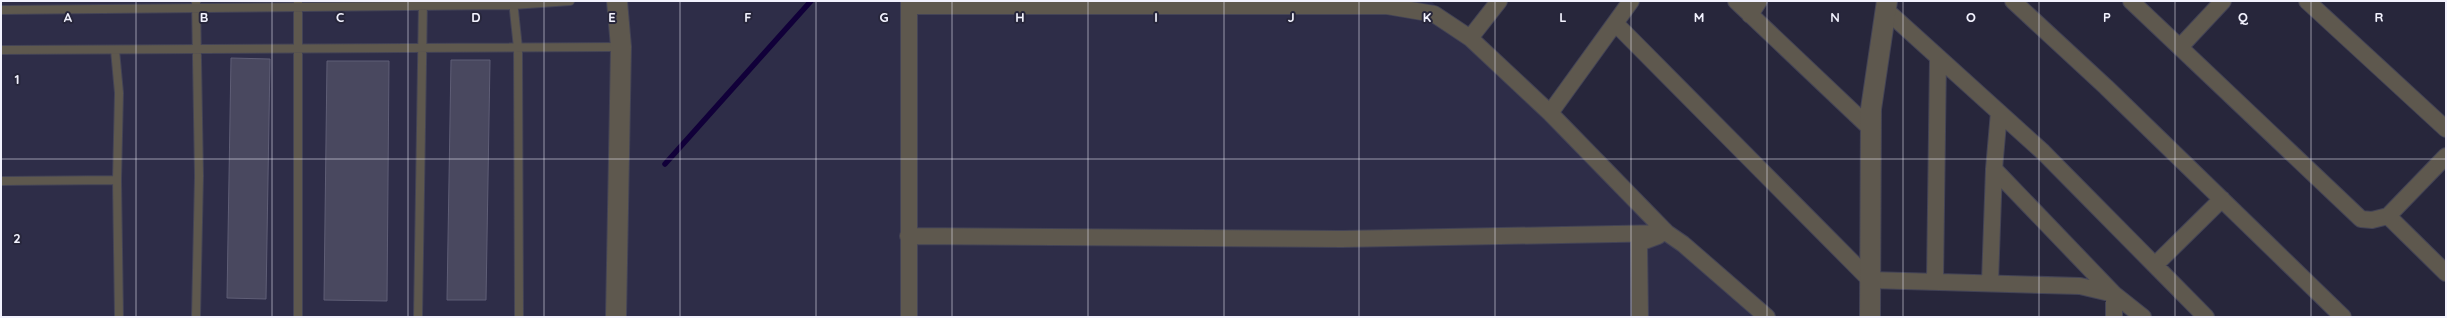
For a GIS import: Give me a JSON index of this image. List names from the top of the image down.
{
  "grid": {
    "columns": [
      "A",
      "B",
      "C",
      "D",
      "E",
      "F",
      "G",
      "H",
      "I",
      "J",
      "K",
      "L",
      "M",
      "N",
      "O",
      "P",
      "Q",
      "R"
    ],
    "rows": ["1", "2"]
  }
}
